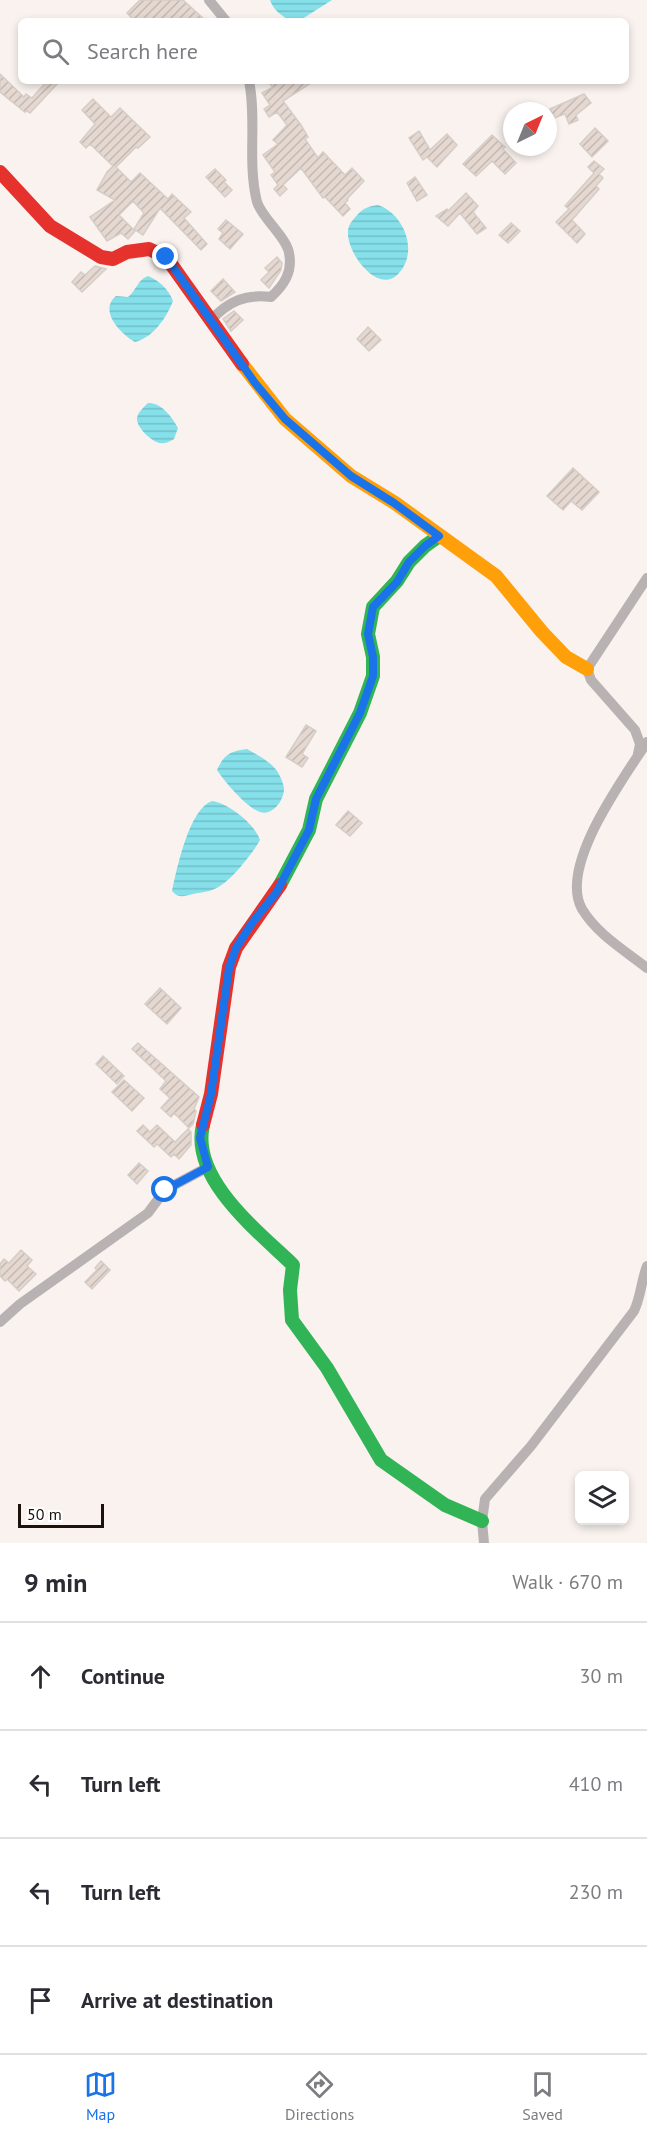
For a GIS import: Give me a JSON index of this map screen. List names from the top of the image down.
{
  "scale_bar": "50 m",
  "north": "top right",
  "page": {
    "search": "Search here",
    "scale": "50 m",
    "heading": ["9 min", "Walk · 670 m"],
    "list": [
      ["Continue", "30 m"],
      ["Turn left", "410 m"],
      ["Turn left", "230 m"],
      "Arrive at destination"
    ],
    "nav": ["Map", "Directions", "Saved"]
  }
}
